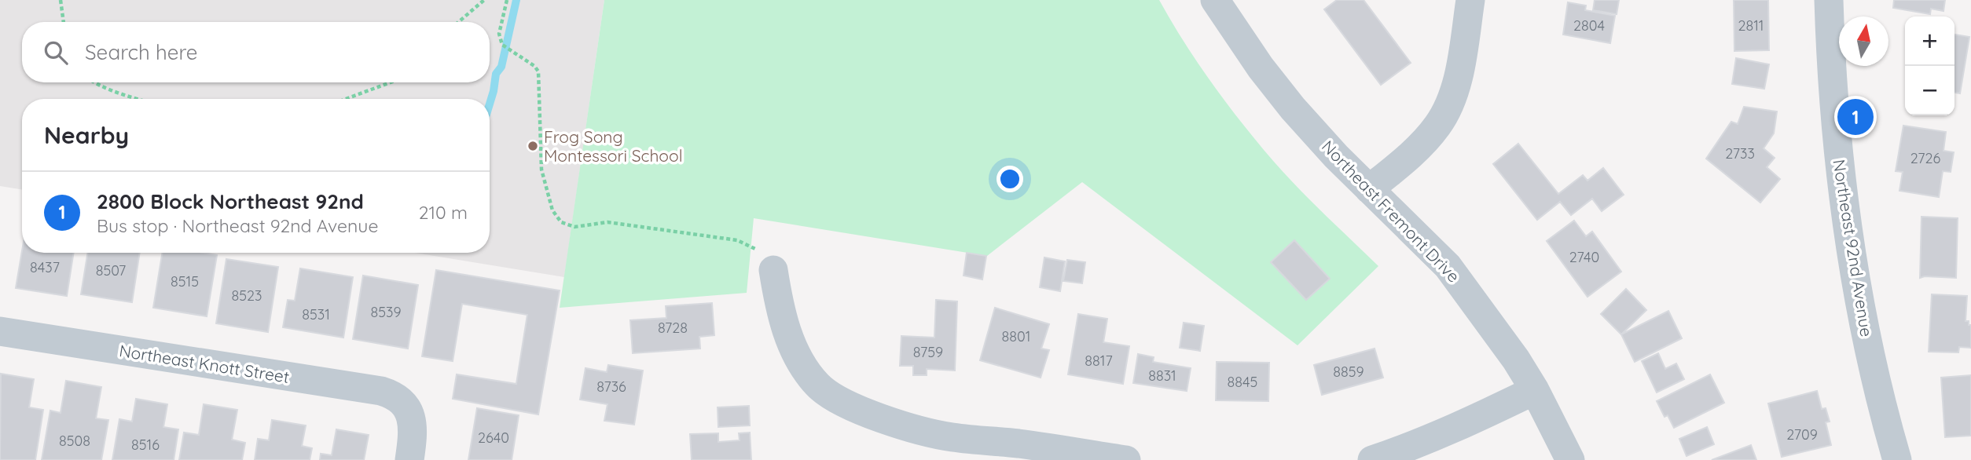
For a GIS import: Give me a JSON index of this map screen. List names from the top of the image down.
{
  "streets": {
    "street": ["Northeast Fremont Drive", "Northeast 92nd Avenue", "Northeast Knott Street"]
  },
  "places": ["Frog Song Montessori School"],
  "house_numbers": [
    "2804",
    "2811",
    "2733",
    "2726",
    "2740",
    "8437",
    "8507",
    "8515",
    "8523",
    "8539",
    "8531",
    "8728",
    "8801",
    "8759",
    "8817",
    "8859",
    "8831",
    "8845",
    "8736",
    "2709",
    "2640",
    "8508",
    "8516"
  ],
  "north": "top",
  "page": {
    "map_buttons": ["+", "−"],
    "search": "Search here",
    "pins": "1",
    "heading": "Nearby",
    "list": [
      {
        "mark": "1",
        "name": "2800 Block Northeast 92nd",
        "note": "Bus stop · Northeast 92nd Avenue",
        "value": "210 m"
      }
    ]
  }
}
